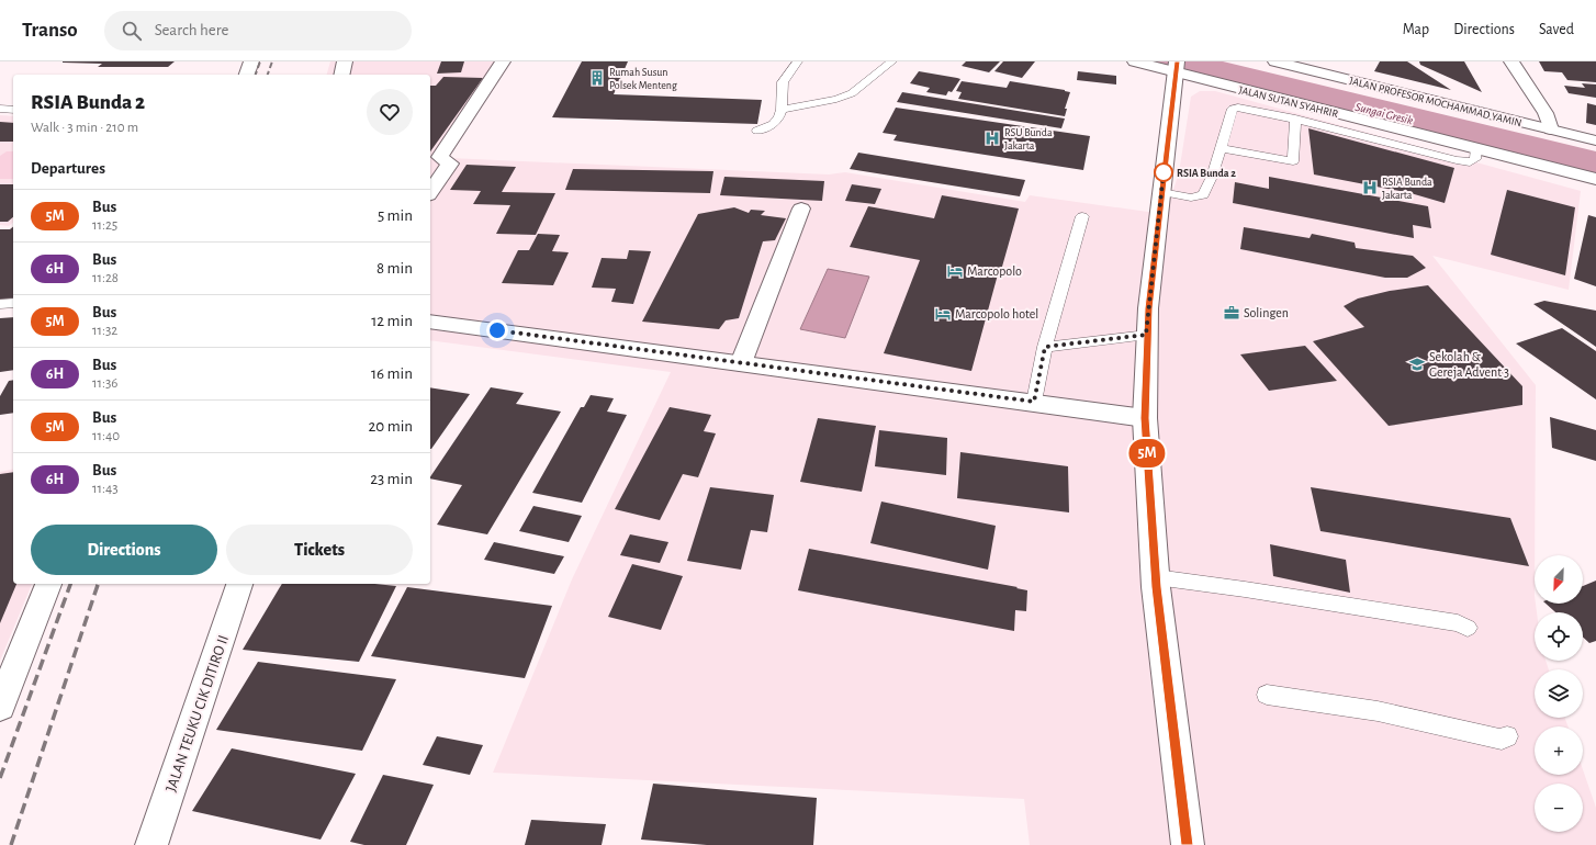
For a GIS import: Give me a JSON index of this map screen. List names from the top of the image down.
{
  "streets": {
    "street": ["JALAN SUTAN SYAHRIR", "JALAN PROFESOR MOCHAMMAD YAMIN", "JALAN TEUKU CIK DITIRO II"]
  },
  "water": ["Sungai Gresik"],
  "places": {
    "building": ["Rumah Susun Polsek Menteng"],
    "hospital": ["RSU Bunda Jakarta", "RSIA Bunda Jakarta"],
    "other": ["RSIA Bunda 2"],
    "hotel": ["Marcopolo", "Marcopolo hotel"],
    "office": ["Solingen"],
    "school or university": ["Sekolah & Gereja Advent 3"]
  },
  "lines": ["bus line 5M"],
  "north": "bottom left",
  "page": {
    "header": "Transo",
    "search": "Search here",
    "nav": ["Map", "Directions", "Saved"],
    "on_map": "5M",
    "heading": [
      ["RSIA Bunda 2", "Walk · 3 min · 210 m"],
      "Departures"
    ],
    "list": [
      {
        "mark": "5M",
        "name": "Bus",
        "note": "11:25",
        "value": "5 min"
      },
      {
        "mark": "6H",
        "name": "Bus",
        "note": "11:28",
        "value": "8 min"
      },
      {
        "mark": "5M",
        "name": "Bus",
        "note": "11:32",
        "value": "12 min"
      },
      {
        "mark": "6H",
        "name": "Bus",
        "note": "11:36",
        "value": "16 min"
      },
      {
        "mark": "5M",
        "name": "Bus",
        "note": "11:40",
        "value": "20 min"
      },
      {
        "mark": "6H",
        "name": "Bus",
        "note": "11:43",
        "value": "23 min"
      }
    ],
    "buttons": ["Directions", "Tickets"],
    "map_buttons": ["+", "−"]
  }
}
